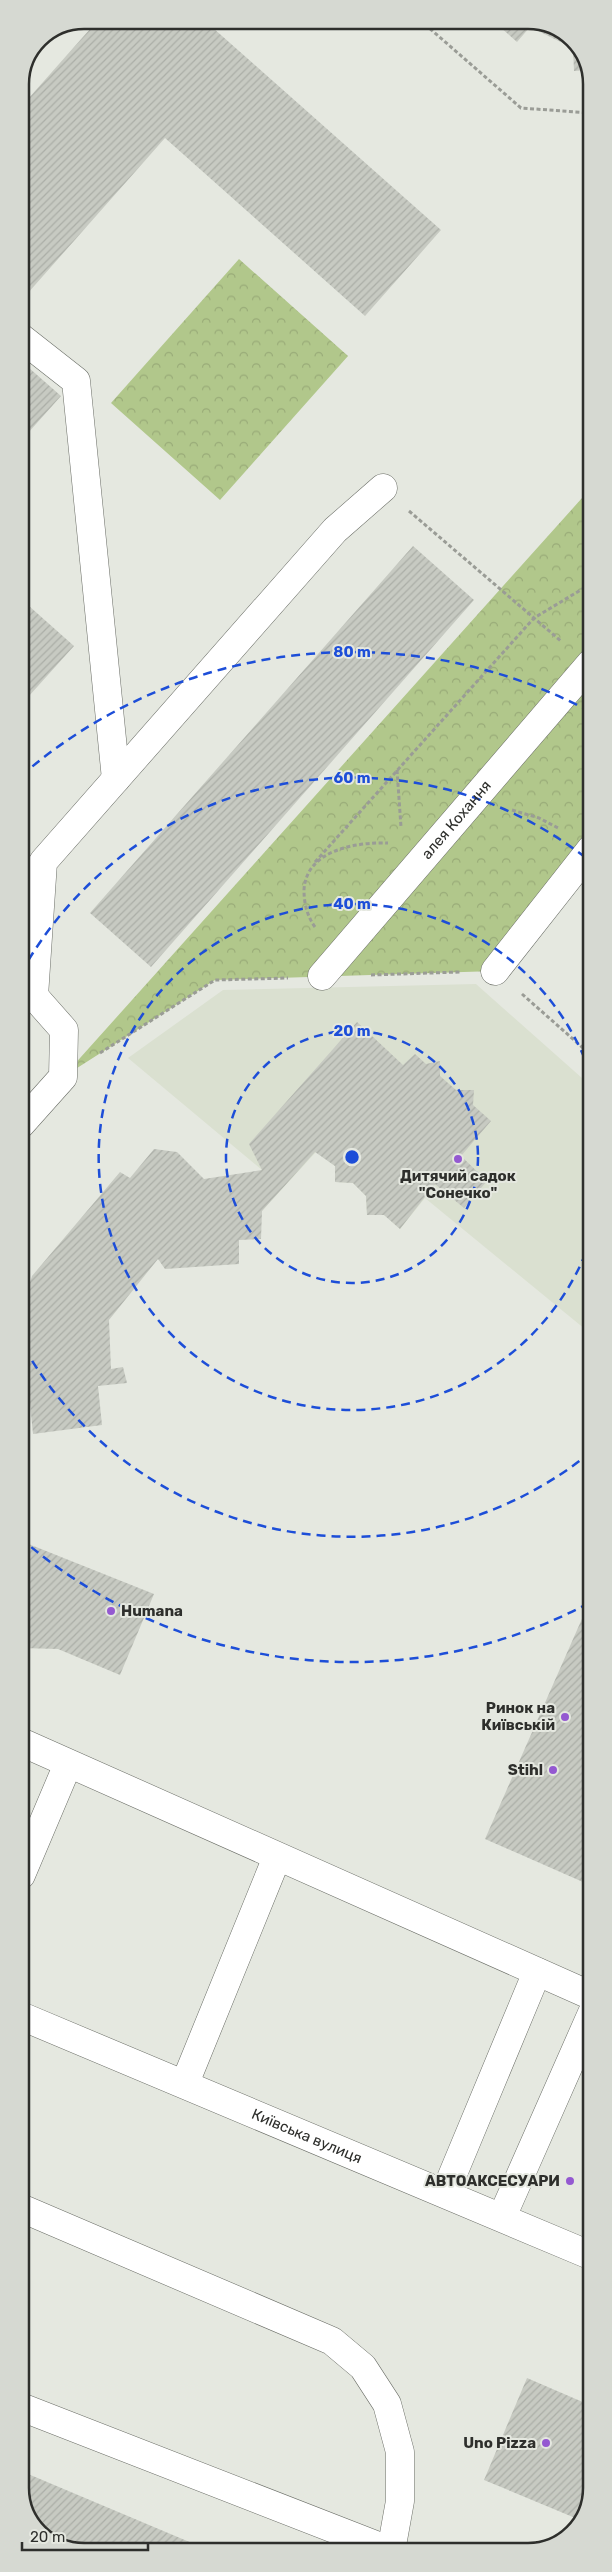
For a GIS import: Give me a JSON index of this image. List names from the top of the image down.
{
  "streets": {
    "main road": ["алея Кохання", "Київська вулиця"]
  },
  "places": [
    "Дитячий садок \"Сонечко\"",
    "Humana",
    "Ринок на Київській",
    "Stihl",
    "АВТОАКСЕСУАРИ",
    "Uno Pizza"
  ],
  "scale_bar": "20 m",
  "rings": [
    "80 m",
    "60 m",
    "40 m",
    "20 m"
  ]
}
